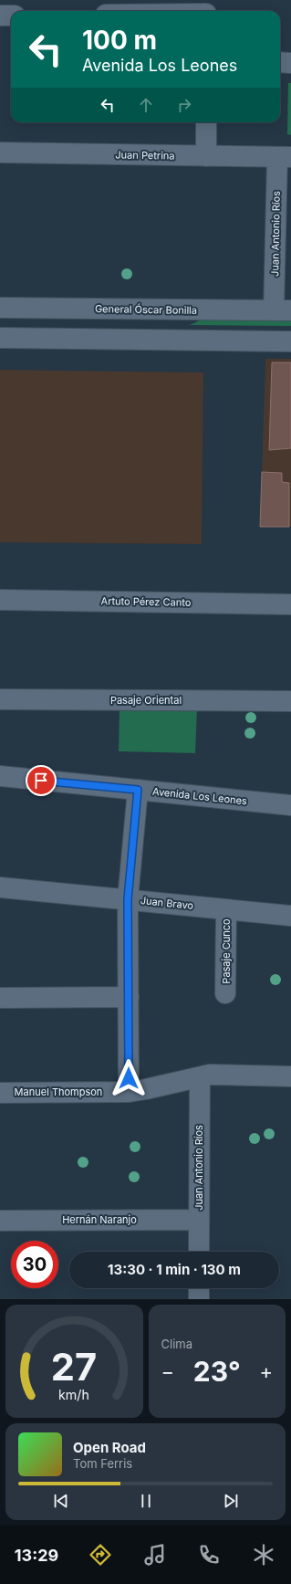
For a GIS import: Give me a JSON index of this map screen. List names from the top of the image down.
{
  "streets": {
    "street": [
      "Juan Petrina",
      "Juan Antonio Ríos",
      "General Óscar Bonilla",
      "Artuto Pérez Canto",
      "Pasaje Oriental",
      "Avenida Los Leones",
      "Juan Bravo",
      "Pasaje Cunco",
      "Manuel Thompson",
      "Hernán Naranjo"
    ]
  },
  "crossings": [
    ["Juan Petrina", "Juan Antonio Ríos"],
    ["Juan Antonio Ríos", "General Óscar Bonilla"],
    ["Juan Antonio Ríos", "Manuel Thompson"],
    ["Juan Antonio Ríos", "Hernán Naranjo"],
    ["Juan Bravo", "Pasaje Cunco"]
  ],
  "page": {
    "turn": ["100 m", "Avenida Los Leones"],
    "limit": "30",
    "trip": "13:30 · 1 min · 130 m",
    "tile": "Clima",
    "heat": ["−", "23°", "+"],
    "song": ["Open Road", "Tom Ferris"],
    "tabs": "13:29",
    "gauge": ["27", "km/h"]
  }
}
